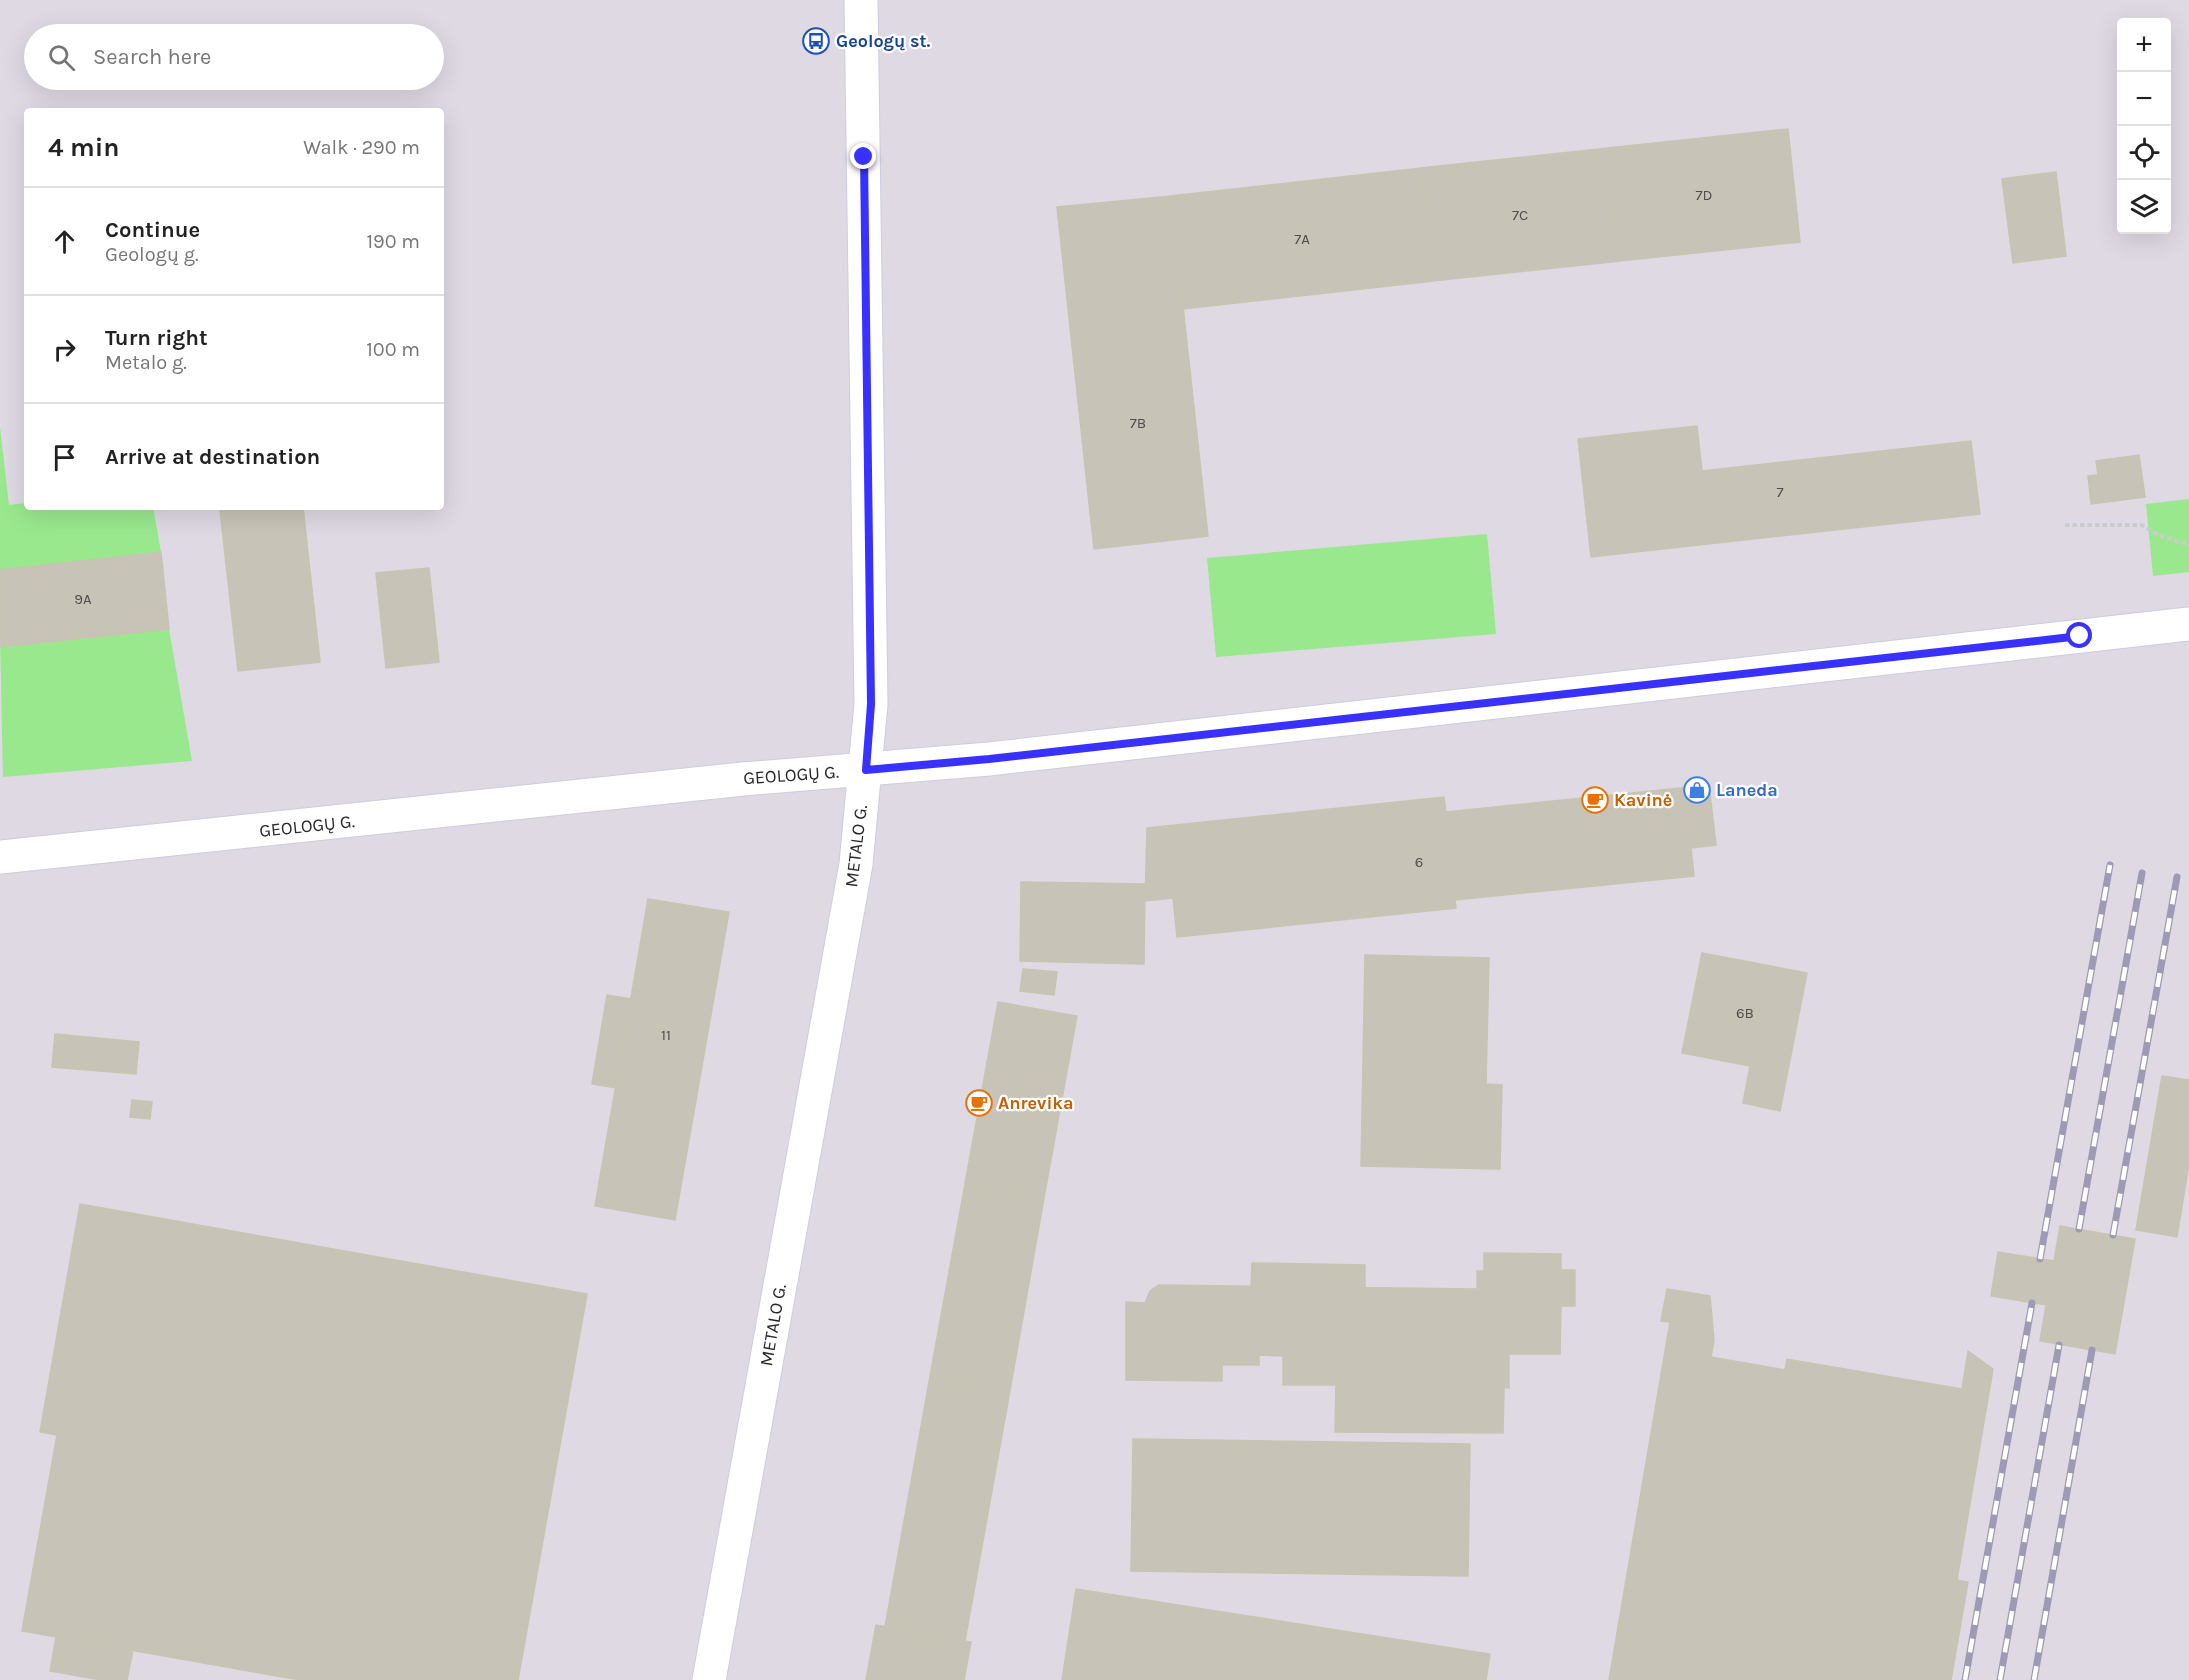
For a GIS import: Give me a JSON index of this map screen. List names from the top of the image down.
{
  "streets": {
    "street": ["GEOLOGŲ G.", "METALO G."]
  },
  "crossings": [
    ["GEOLOGŲ G.", "METALO G."]
  ],
  "places": {
    "bus stop": ["Geologų st."],
    "shop": ["Laneda"],
    "cafe": ["Kavinė", "Anrevika"]
  },
  "house_numbers": [
    "7D",
    "7C",
    "7A",
    "7B",
    "7",
    "9A",
    "6",
    "6B",
    "11"
  ],
  "page": {
    "map_buttons": ["+", "−"],
    "search": "Search here",
    "heading": ["4 min", "Walk · 290 m"],
    "list": [
      ["Continue", "Geologų g.", "190 m"],
      ["Turn right", "Metalo g.", "100 m"],
      "Arrive at destination"
    ]
  }
}
